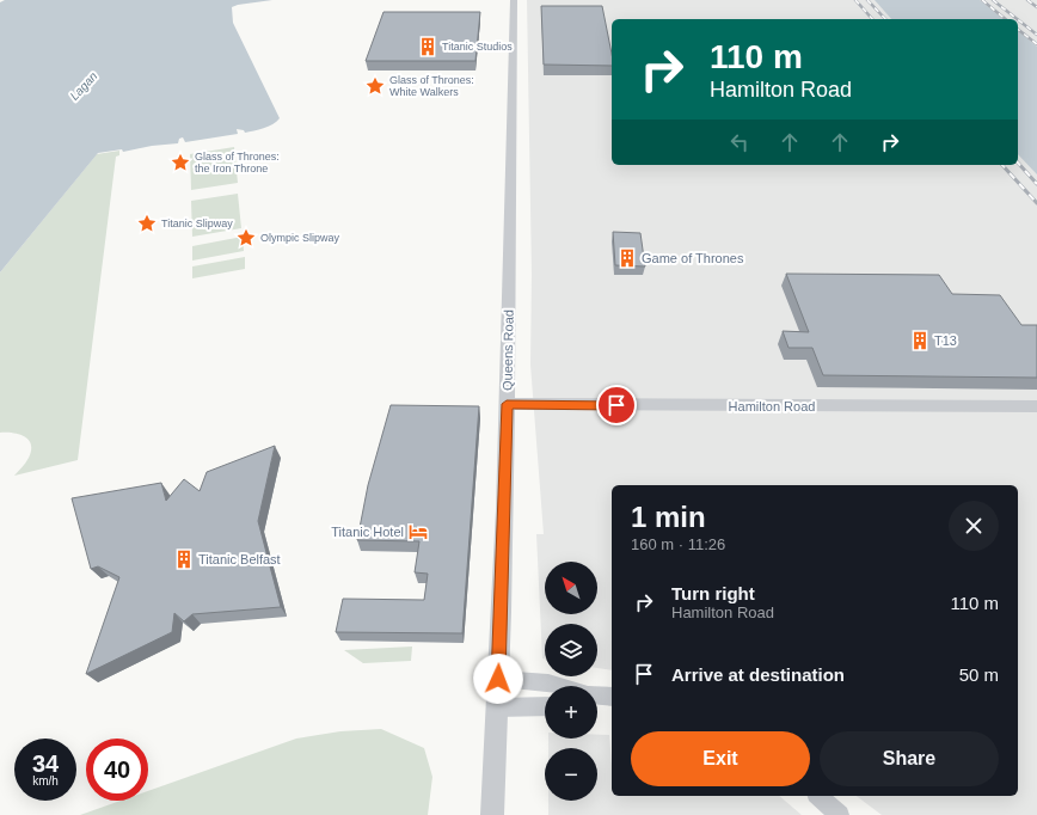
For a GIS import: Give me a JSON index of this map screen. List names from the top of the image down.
{
  "streets": {
    "street": ["Queens Road", "Hamilton Road"]
  },
  "crossings": [
    ["Queens Road", "Hamilton Road"]
  ],
  "water": ["Lagan"],
  "places": {
    "building": [
      "Titanic Studios",
      "Game of Thrones",
      "T13",
      "Titanic Belfast"
    ],
    "place": [
      "Glass of Thrones: White Walkers",
      "Glass of Thrones: the Iron Throne",
      "Titanic Slipway",
      "Olympic Slipway"
    ],
    "hotel": ["Titanic Hotel"]
  },
  "north": "top left",
  "page": {
    "turn": ["110 m", "Hamilton Road"],
    "heading": ["1 min", "160 m · 11:26"],
    "map_buttons": ["+", "−"],
    "list": [
      {
        "name": "Turn right",
        "note": "Hamilton Road",
        "value": "110 m"
      },
      {
        "name": "Arrive at destination",
        "value": "50 m"
      }
    ],
    "buttons": ["Exit", "Share"],
    "speed": "34 km/h",
    "limit": "40"
  }
}
